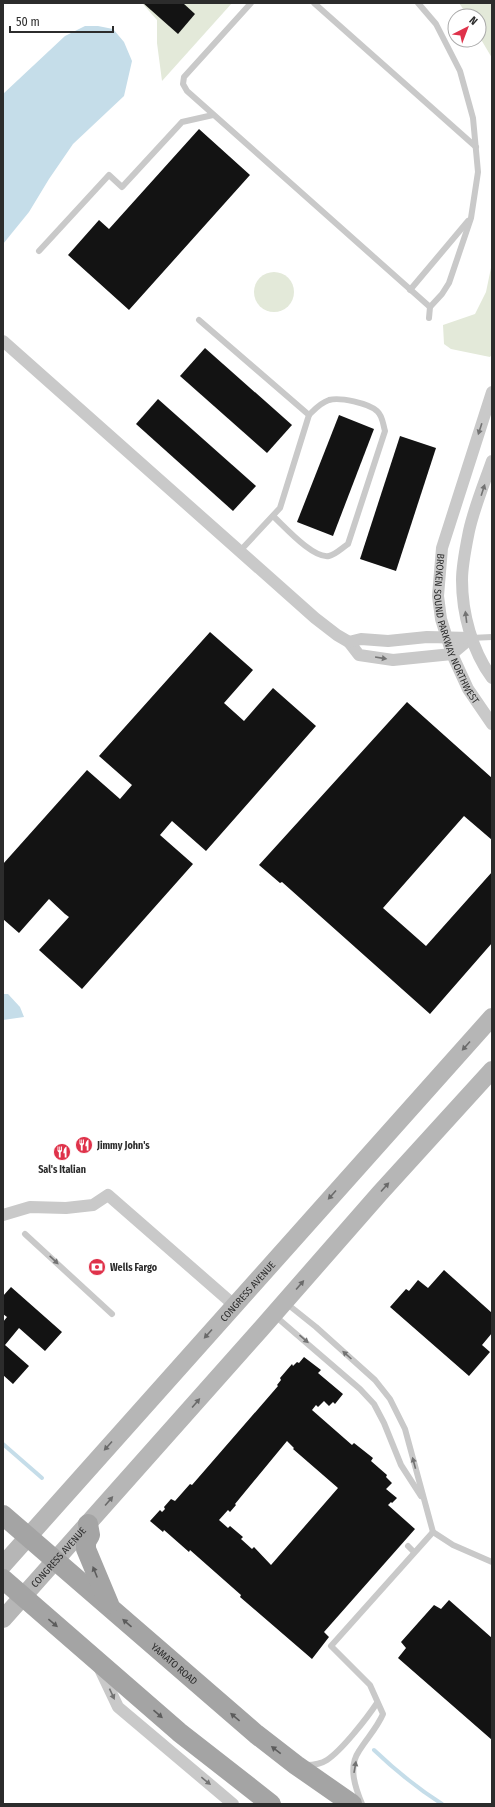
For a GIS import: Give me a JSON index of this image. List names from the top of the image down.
{
  "streets": {
    "main road": ["CONGRESS AVENUE", "YAMATO ROAD"],
    "street": ["BROKEN SOUND PARKWAY NORTHWEST"]
  },
  "crossings": [
    ["CONGRESS AVENUE", "YAMATO ROAD"]
  ],
  "places": {
    "restaurant": ["Jimmy John's", "Sal's Italian"],
    "bank": ["Wells Fargo"]
  },
  "scale_bar": "50 m",
  "north": "top right"
}
